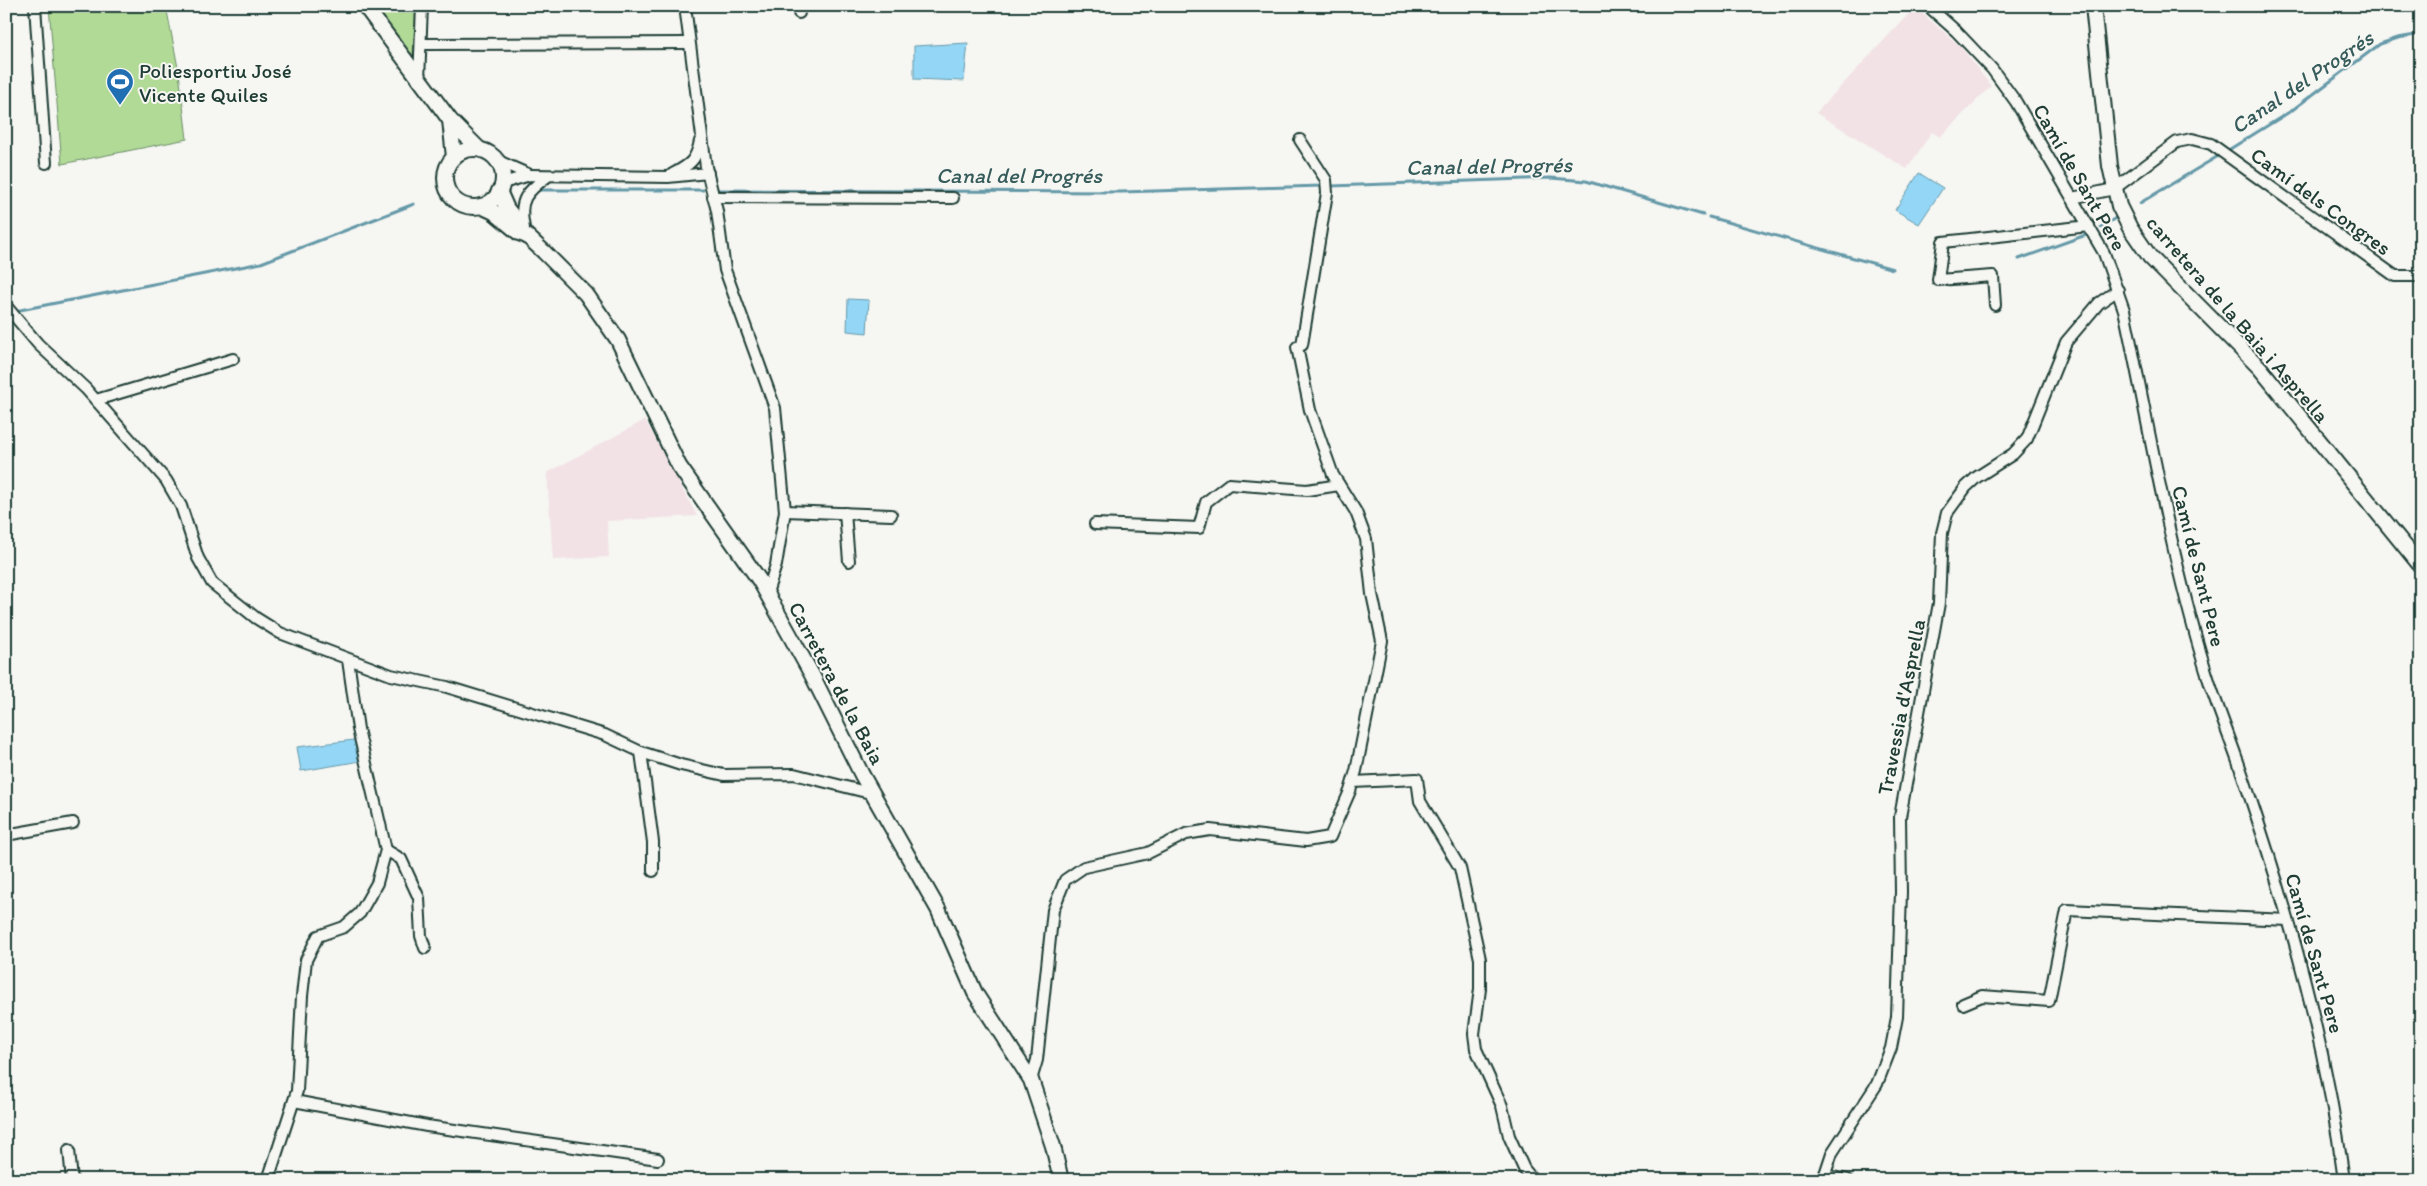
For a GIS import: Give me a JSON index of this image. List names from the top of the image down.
{
  "streets": {
    "main road": ["carretera de la Baia i Asprella", "Carretera de la Baia"],
    "street": ["Camí de Sant Pere", "Camí dels Congres", "Travessia d'Asprella"]
  },
  "crossings": [
    ["Camí de Sant Pere", "Camí dels Congres"],
    ["Camí de Sant Pere", "Travessia d'Asprella"],
    ["Camí dels Congres", "carretera de la Baia i Asprella"]
  ],
  "water": ["Canal del Progrés"],
  "places": {
    "sports": ["Poliesportiu José Vicente Quiles"]
  }
}
